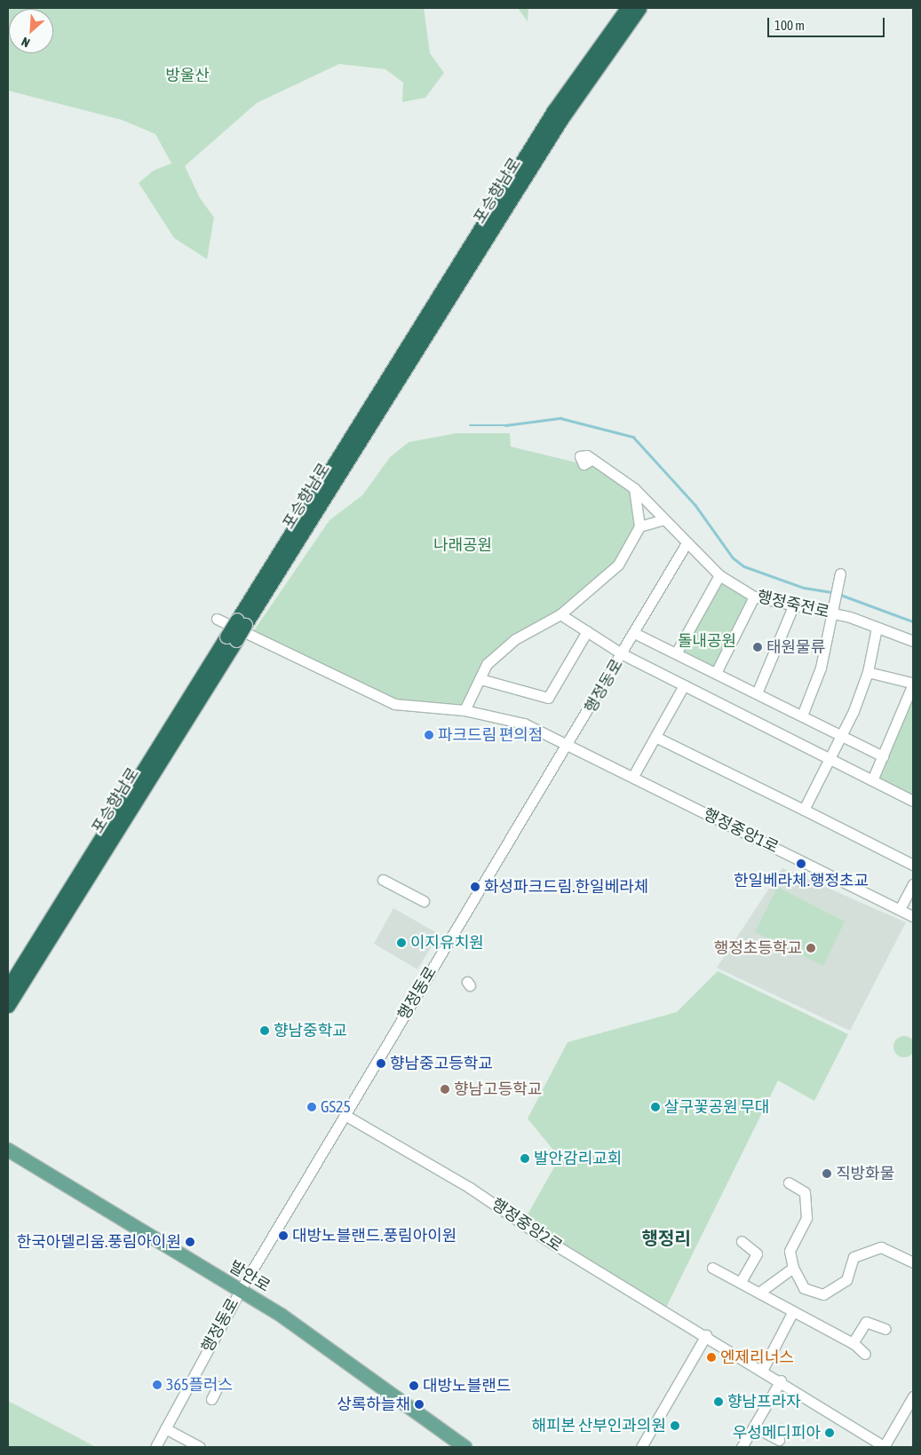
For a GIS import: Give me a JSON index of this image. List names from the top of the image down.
{
  "streets": {
    "highway": ["포승향남로"],
    "main road": ["발안로"],
    "street": [
      "행정죽전로",
      "행정동로",
      "행정중앙1로",
      "행정중앙2로"
    ]
  },
  "crossings": [
    ["행정죽전로", "행정동로"],
    ["행정동로", "행정중앙1로"],
    ["행정동로", "행정중앙2로"],
    ["행정동로", "발안로"]
  ],
  "districts": ["행정리"],
  "parks": ["방울산", "나래공원", "돌내공원"],
  "places": [
    "태원물류",
    "파크드림 편의점",
    "한일베라체.행정초교",
    "화성파크드림.한일베라체",
    "이지유치원",
    "행정초등학교",
    "향남중학교",
    "향남중고등학교",
    "향남고등학교",
    "GS25",
    "살구꽃공원 무대",
    "발안감리교회",
    "직방화물",
    "대방노블랜드.풍림아이원",
    "한국아델리움.풍림아이원",
    "엔제리너스",
    "365플러스",
    "대방노블랜드",
    "향남프라자",
    "상록하늘채",
    "해피본 산부인과의원",
    "우성메디피아"
  ],
  "scale_bar": "100 m",
  "north": "bottom left"
}
